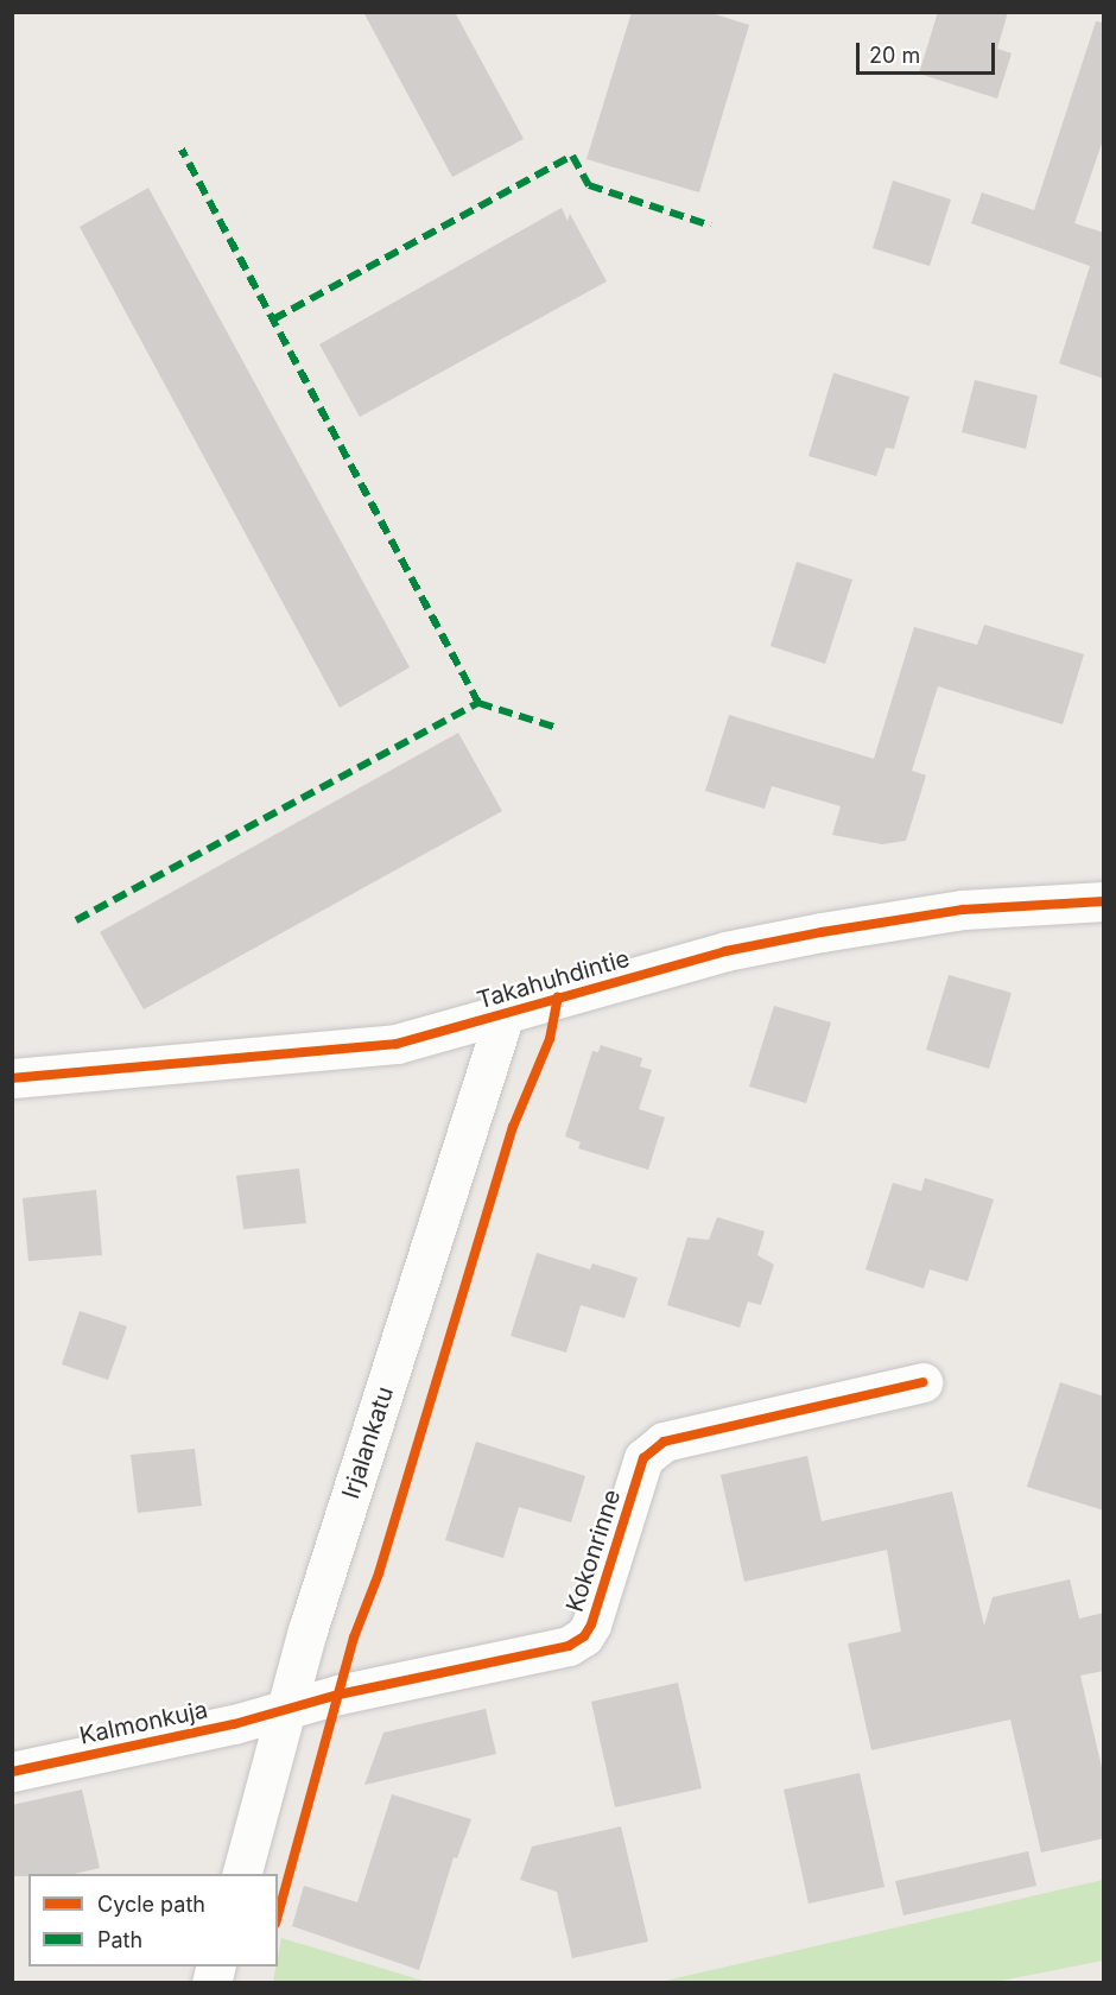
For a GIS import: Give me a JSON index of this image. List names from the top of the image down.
{
  "streets": {
    "street": [
      "Takahuhdintie",
      "Irjalankatu",
      "Kokonrinne",
      "Kalmonkuja"
    ]
  },
  "crossings": [
    ["Takahuhdintie", "Irjalankatu"],
    ["Irjalankatu", "Kokonrinne"],
    ["Irjalankatu", "Kalmonkuja"],
    ["Kokonrinne", "Kalmonkuja"]
  ],
  "legend": ["Cycle path", "Path"],
  "scale_bar": "20 m"
}
